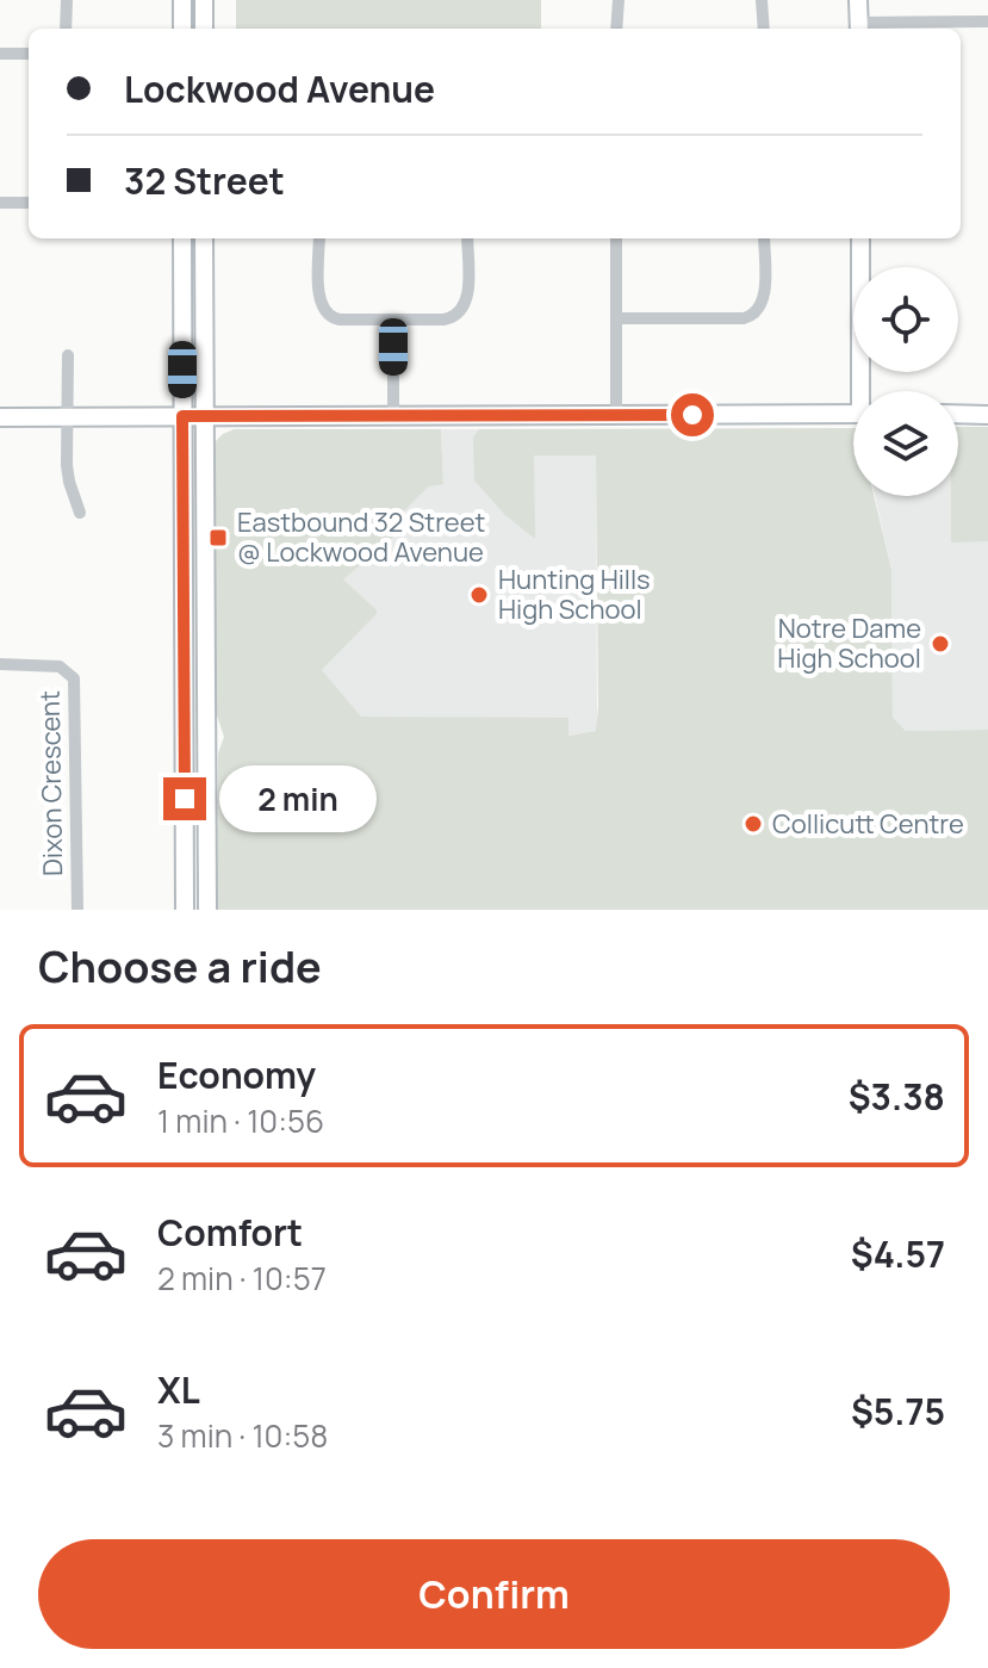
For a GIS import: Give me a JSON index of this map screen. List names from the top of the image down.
{
  "streets": {
    "street": ["Dixon Crescent"]
  },
  "places": {
    "transit": ["Eastbound 32 Street @ Lockwood Avenue"],
    "other": ["Hunting Hills High School", "Notre Dame High School", "Collicutt Centre"]
  },
  "page": {
    "banner": ["Lockwood Avenue", "32 Street"],
    "bubble": "2 min",
    "heading": "Choose a ride",
    "list": [
      {
        "name": "Economy",
        "note": "1 min · 10:56",
        "value": "$3.38"
      },
      {
        "name": "Comfort",
        "note": "2 min · 10:57",
        "value": "$4.57"
      },
      {
        "name": "XL",
        "note": "3 min · 10:58",
        "value": "$5.75"
      }
    ],
    "buttons": "Confirm"
  }
}
